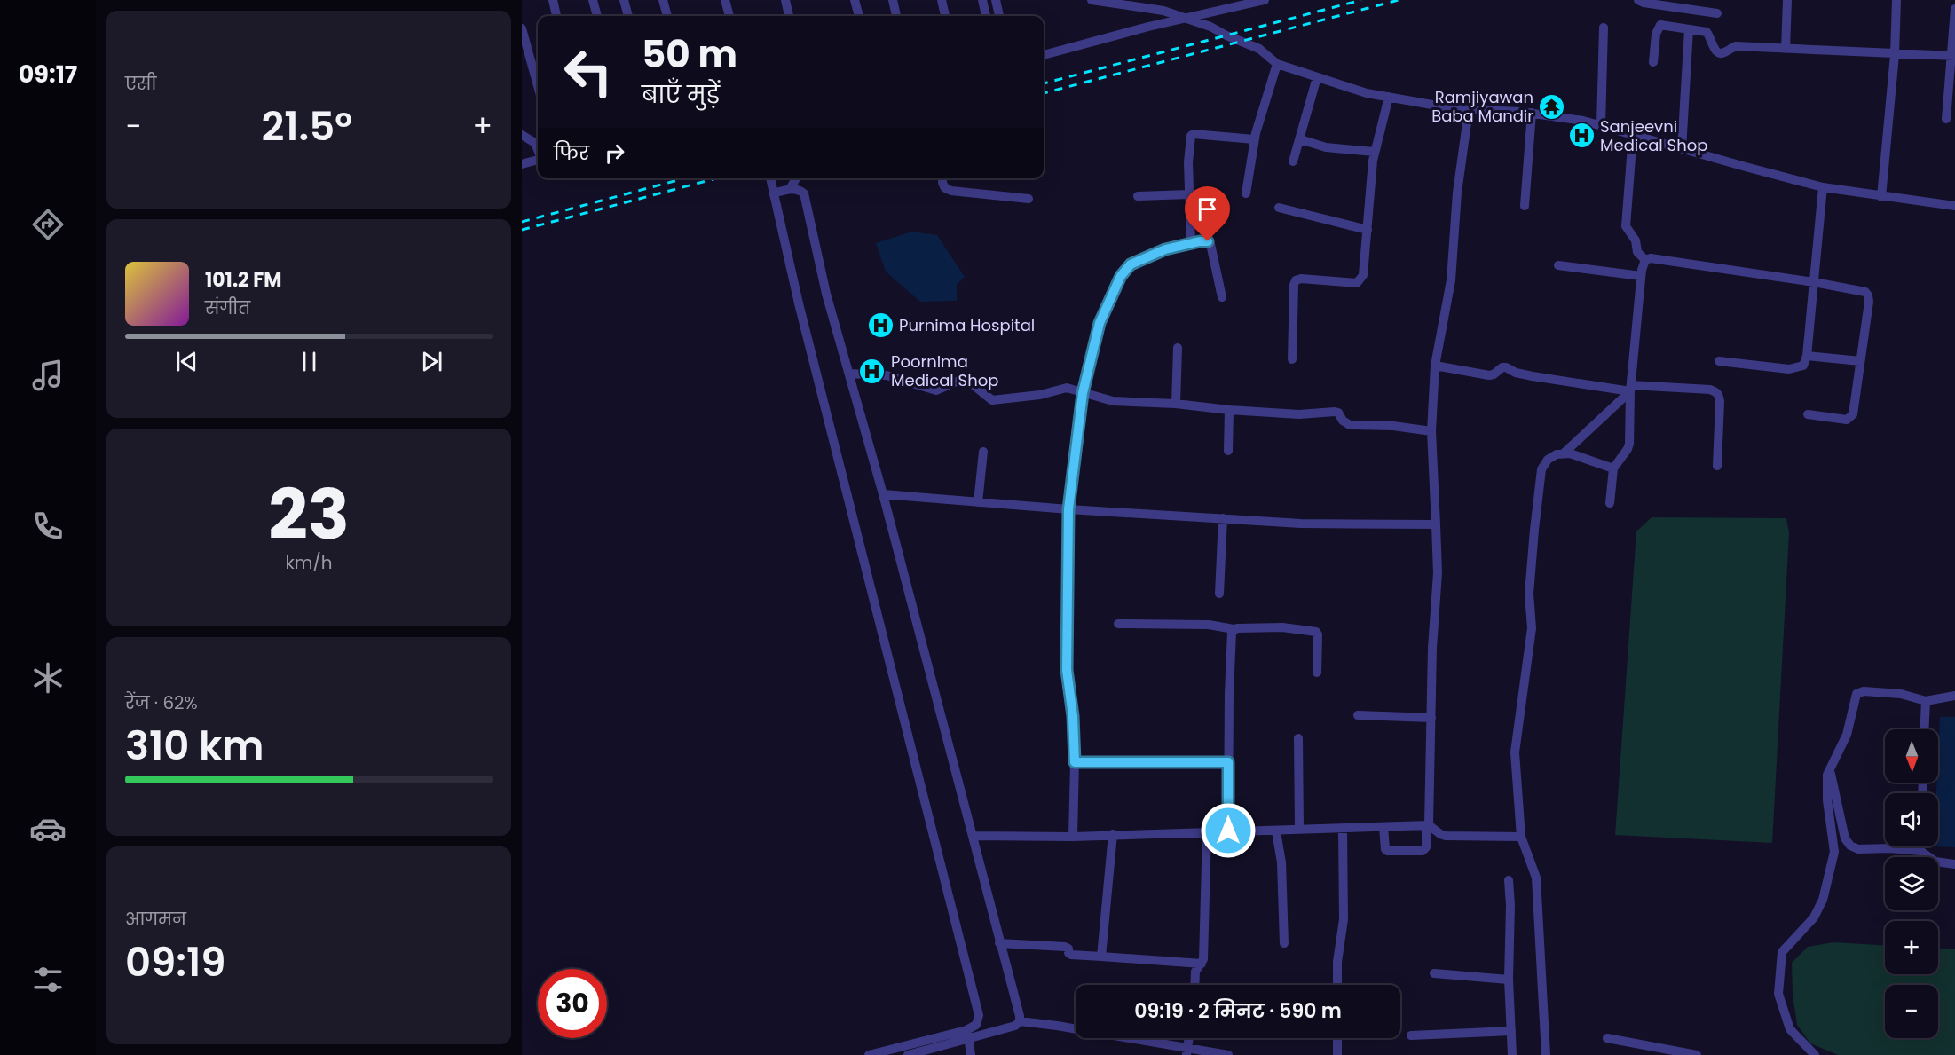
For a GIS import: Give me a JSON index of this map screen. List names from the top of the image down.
{
  "places": {
    "temple": ["Ramjiyawan Baba Mandir"],
    "hospital": ["Sanjeevni Medical Shop", "Purnima Hospital", "Poornima Medical Shop"]
  },
  "north": "bottom",
  "page": {
    "tabs": "09:17",
    "tile": [
      "एसी",
      ["23", "km/h"],
      ["रेंज · 62%", "310 km"],
      ["आगमन", "09:19"]
    ],
    "turn": ["50 m", "बाएँ मुड़ें"],
    "heat": ["−", "21.5°", "+"],
    "then": "फिर",
    "song": ["101.2 FM", "संगीत"],
    "map_buttons": ["+", "−"],
    "limit": "30",
    "trip": "09:19 · 2 मिनट · 590 m"
  }
}
